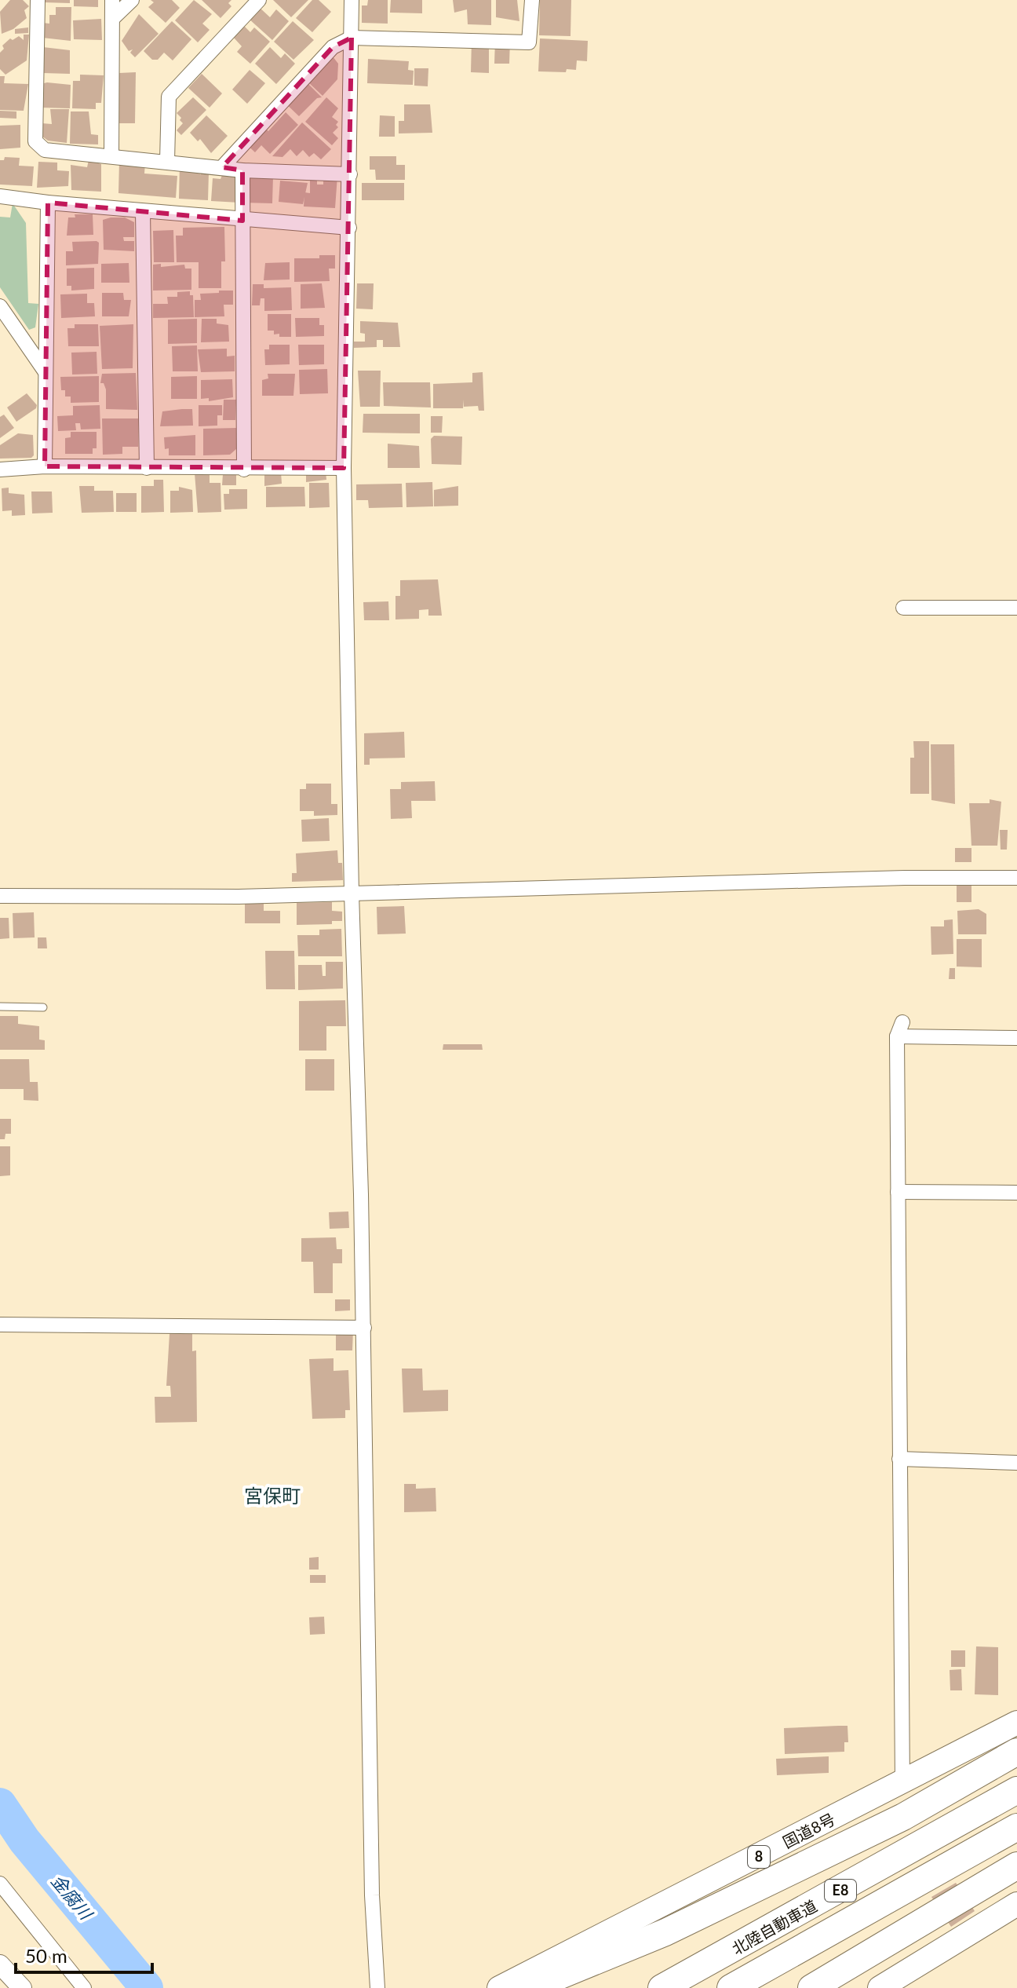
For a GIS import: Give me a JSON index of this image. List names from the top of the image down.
{
  "streets": {
    "highway": [
      "国道8号",
      "8",
      "E8",
      "北陸自動車道"
    ]
  },
  "districts": ["宮保町"],
  "water": ["金腐川"],
  "scale_bar": "50 m"
}
